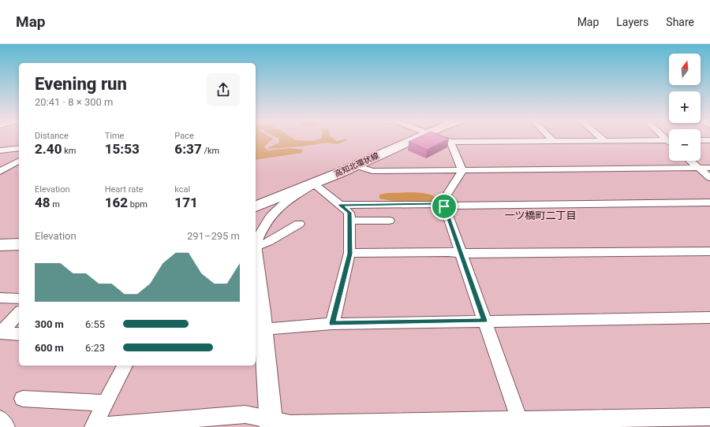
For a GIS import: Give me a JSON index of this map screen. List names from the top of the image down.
{
  "streets": {
    "main road": ["高知北環状線"]
  },
  "districts": ["一ツ橋町二丁目"],
  "north": "top",
  "page": {
    "header": "Map",
    "nav": ["Map", "Layers", "Share"],
    "map_buttons": ["+", "−"],
    "heading": ["Evening run", "20:41 · 8 × 300 m"],
    "stats": [
      ["Distance", "2.40 km"],
      ["Time", "15:53"],
      ["Pace", "6:37 /km"],
      ["Elevation", "48 m"],
      ["Heart rate", "162 bpm"],
      ["kcal", "171"]
    ],
    "chart": ["Elevation", "291–295 m"],
    "list": [
      {
        "name": "300 m",
        "note": "6:55"
      },
      {
        "name": "600 m",
        "note": "6:23"
      }
    ]
  }
}
